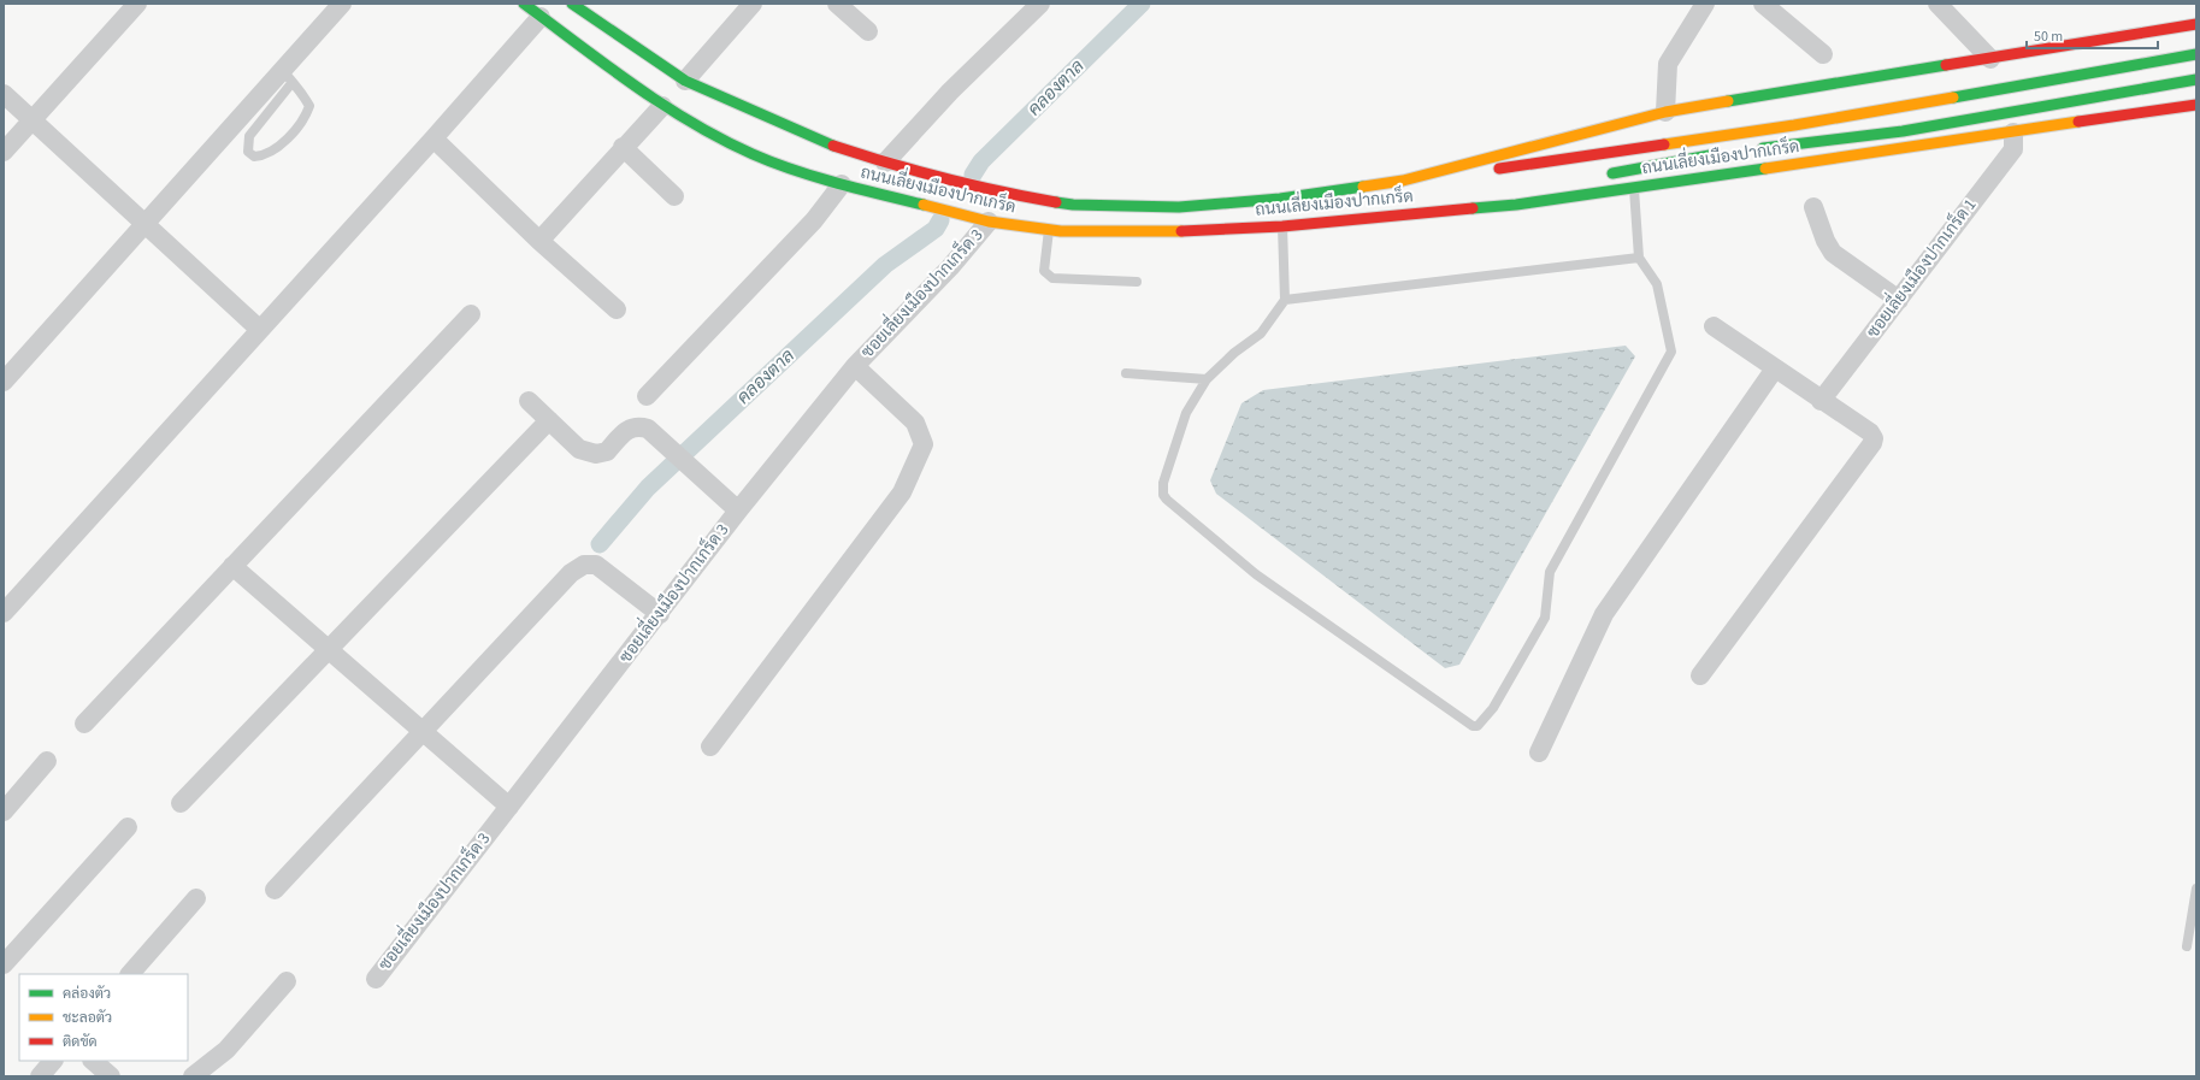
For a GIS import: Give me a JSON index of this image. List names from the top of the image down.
{
  "streets": {
    "main road": ["ถนนเลี่ยงเมืองปากเกร็ด"],
    "street": ["ซอยเลี่ยงเมืองปากเกร็ด 1", "ซอยเลี่ยงเมืองปากเกร็ด 3"]
  },
  "crossings": [
    ["ถนนเลี่ยงเมืองปากเกร็ด", "ซอยเลี่ยงเมืองปากเกร็ด 1"],
    ["ถนนเลี่ยงเมืองปากเกร็ด", "ซอยเลี่ยงเมืองปากเกร็ด 3"]
  ],
  "water": ["คลองตาล"],
  "legend": ["คล่องตัว", "ชะลอตัว", "ติดขัด"],
  "scale_bar": "50 m"
}
